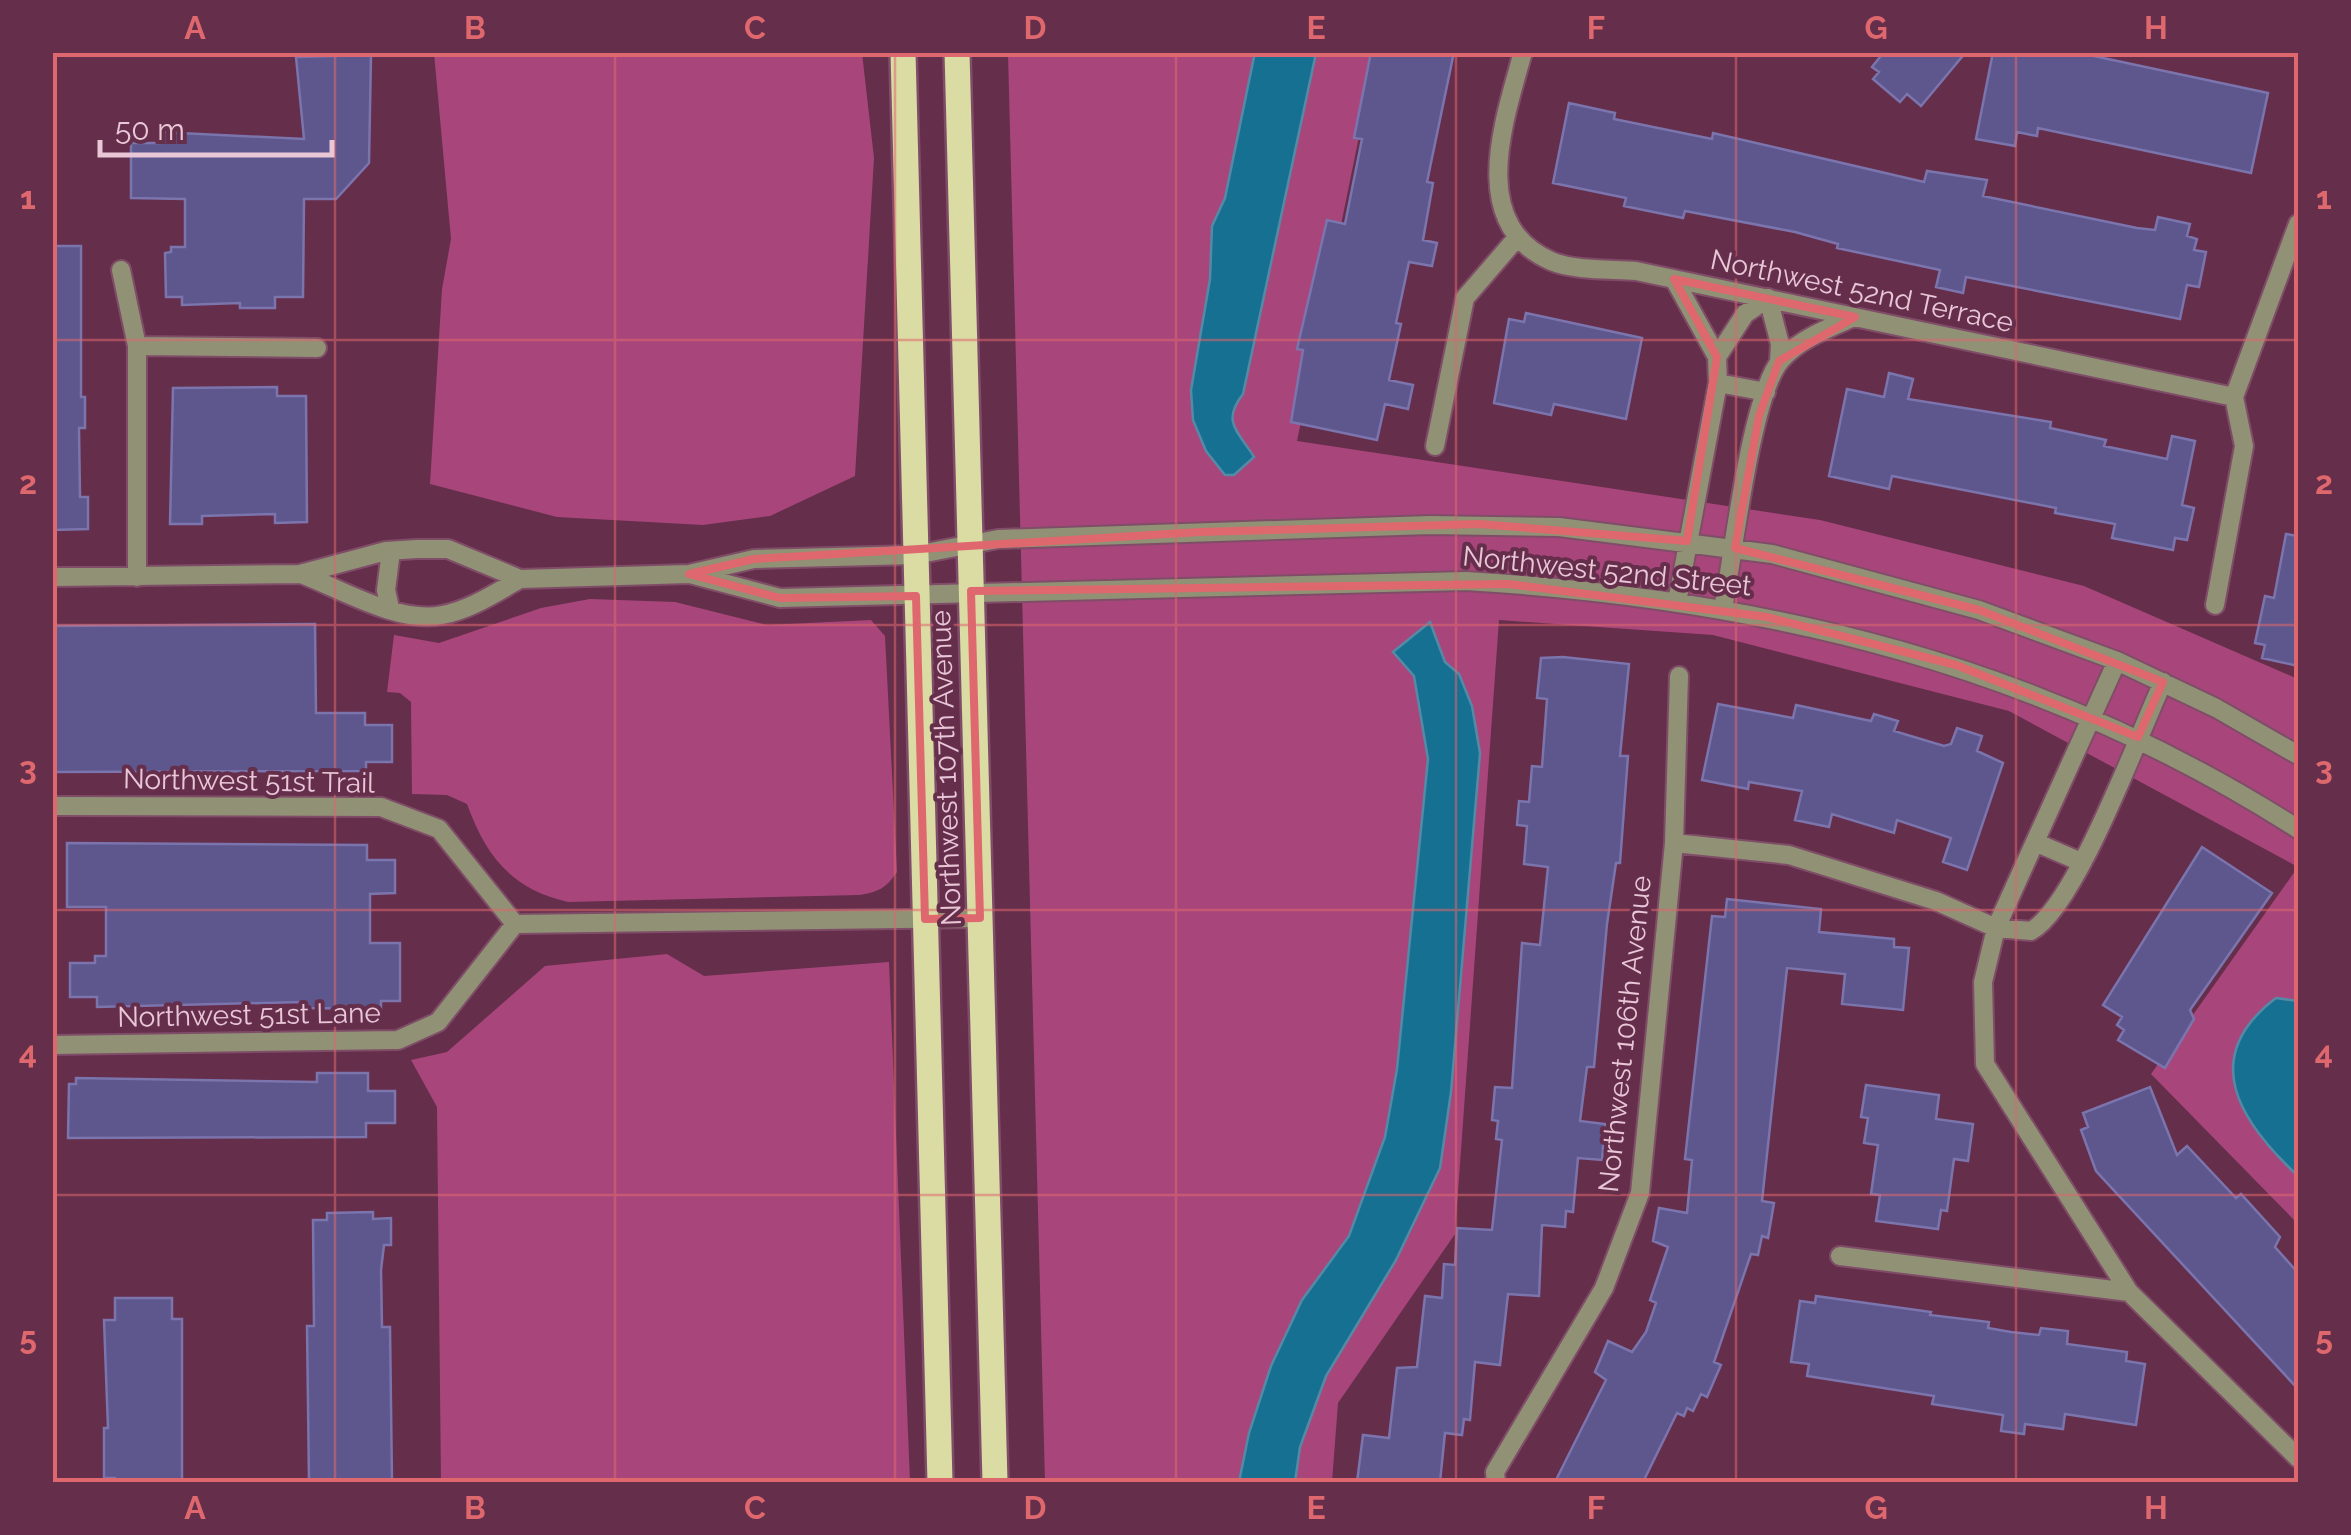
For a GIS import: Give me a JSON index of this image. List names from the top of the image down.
{
  "streets": {
    "main road": ["Northwest 107th Avenue"],
    "street": [
      "Northwest 52nd Terrace",
      "Northwest 52nd Street",
      "Northwest 51st Trail",
      "Northwest 51st Lane",
      "Northwest 106th Avenue"
    ]
  },
  "crossings": [
    ["Northwest 52nd Street", "Northwest 107th Avenue"],
    ["Northwest 51st Trail", "Northwest 51st Lane"]
  ],
  "scale_bar": "50 m",
  "grid": {
    "columns": [
      "A",
      "B",
      "C",
      "D",
      "E",
      "F",
      "G",
      "H"
    ],
    "rows": [
      "1",
      "2",
      "3",
      "4",
      "5"
    ]
  }
}
